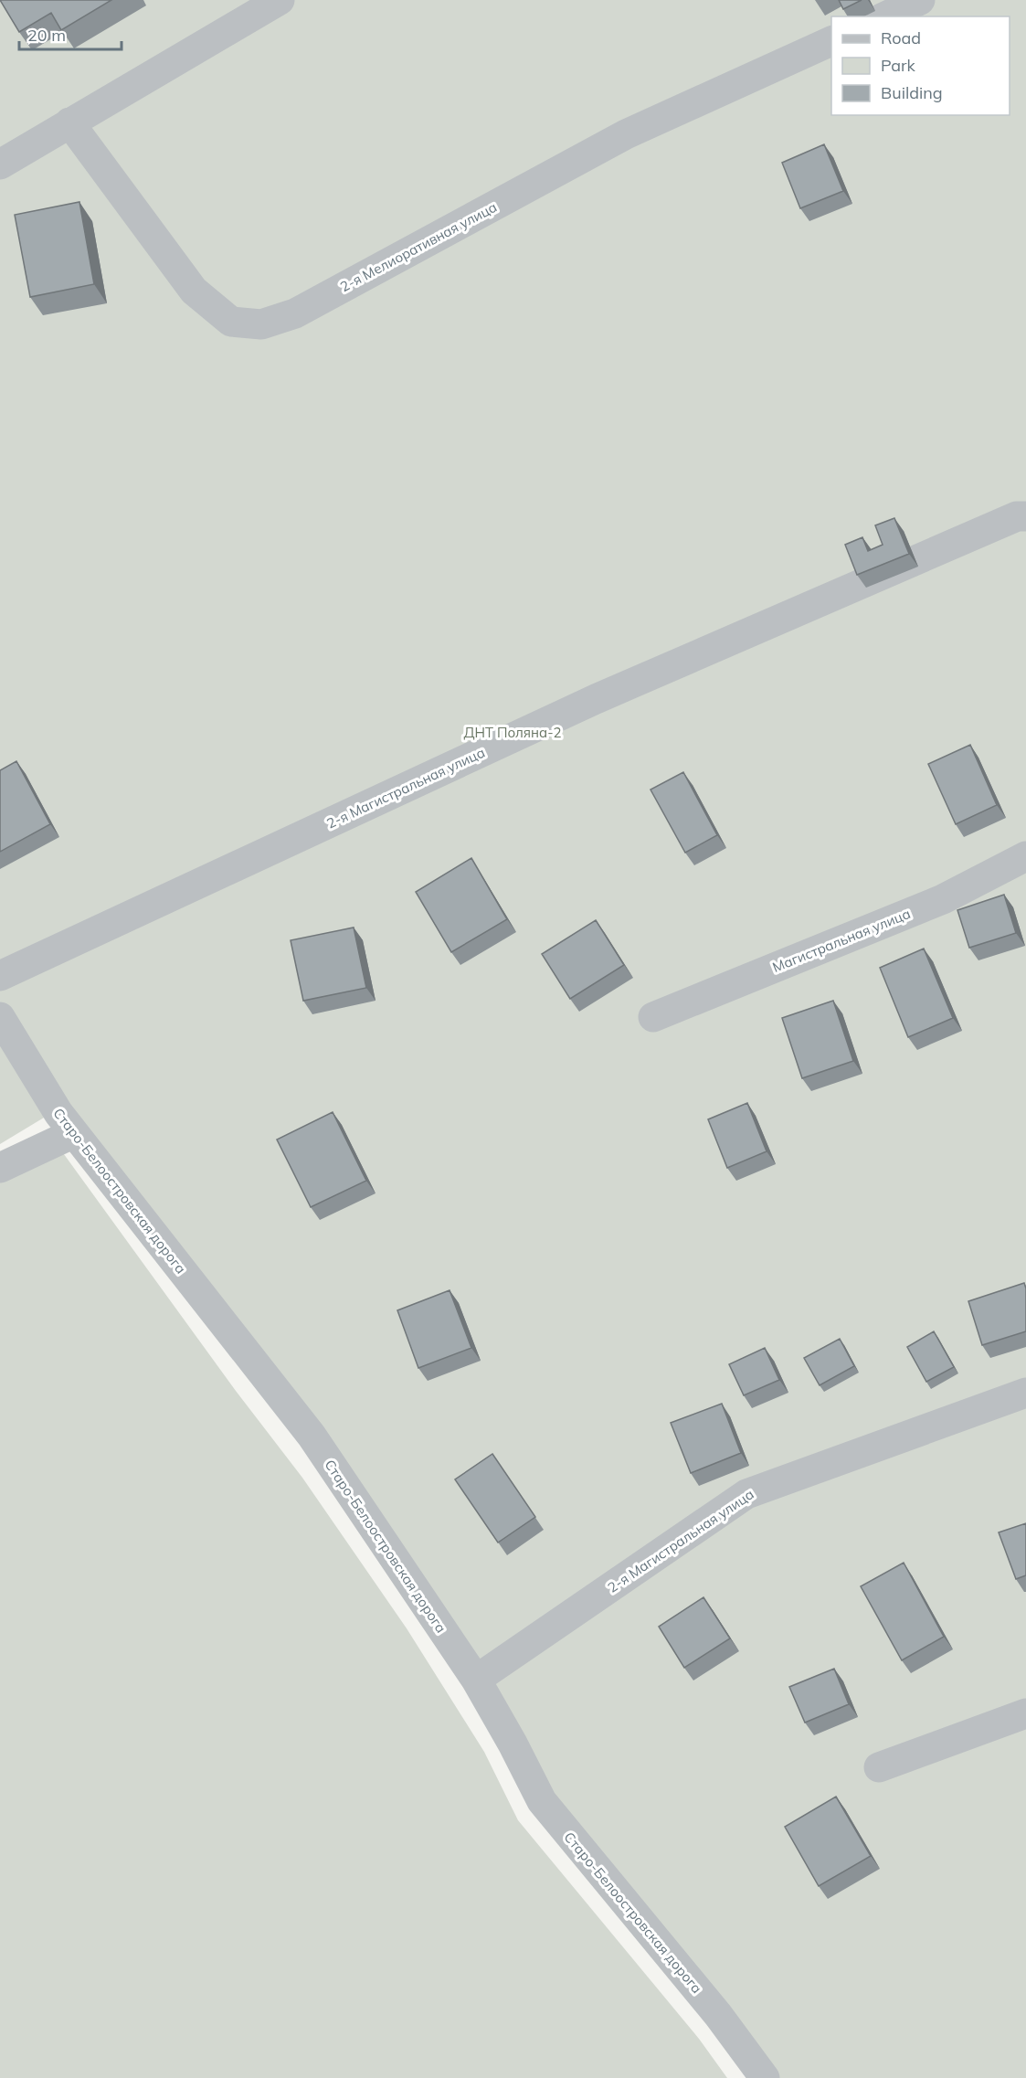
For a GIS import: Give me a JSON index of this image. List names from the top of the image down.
{
  "streets": {
    "street": [
      "2-я Мелиоративная улица",
      "2-я Магистральная улица",
      "Магистральная улица",
      "Старо-Белоостровская дорога"
    ]
  },
  "crossings": [
    ["2-я Магистральная улица", "Старо-Белоостровская дорога"]
  ],
  "parks": ["ДНТ Поляна-2"],
  "legend": ["Road", "Park", "Building"],
  "scale_bar": "20 m"
}
